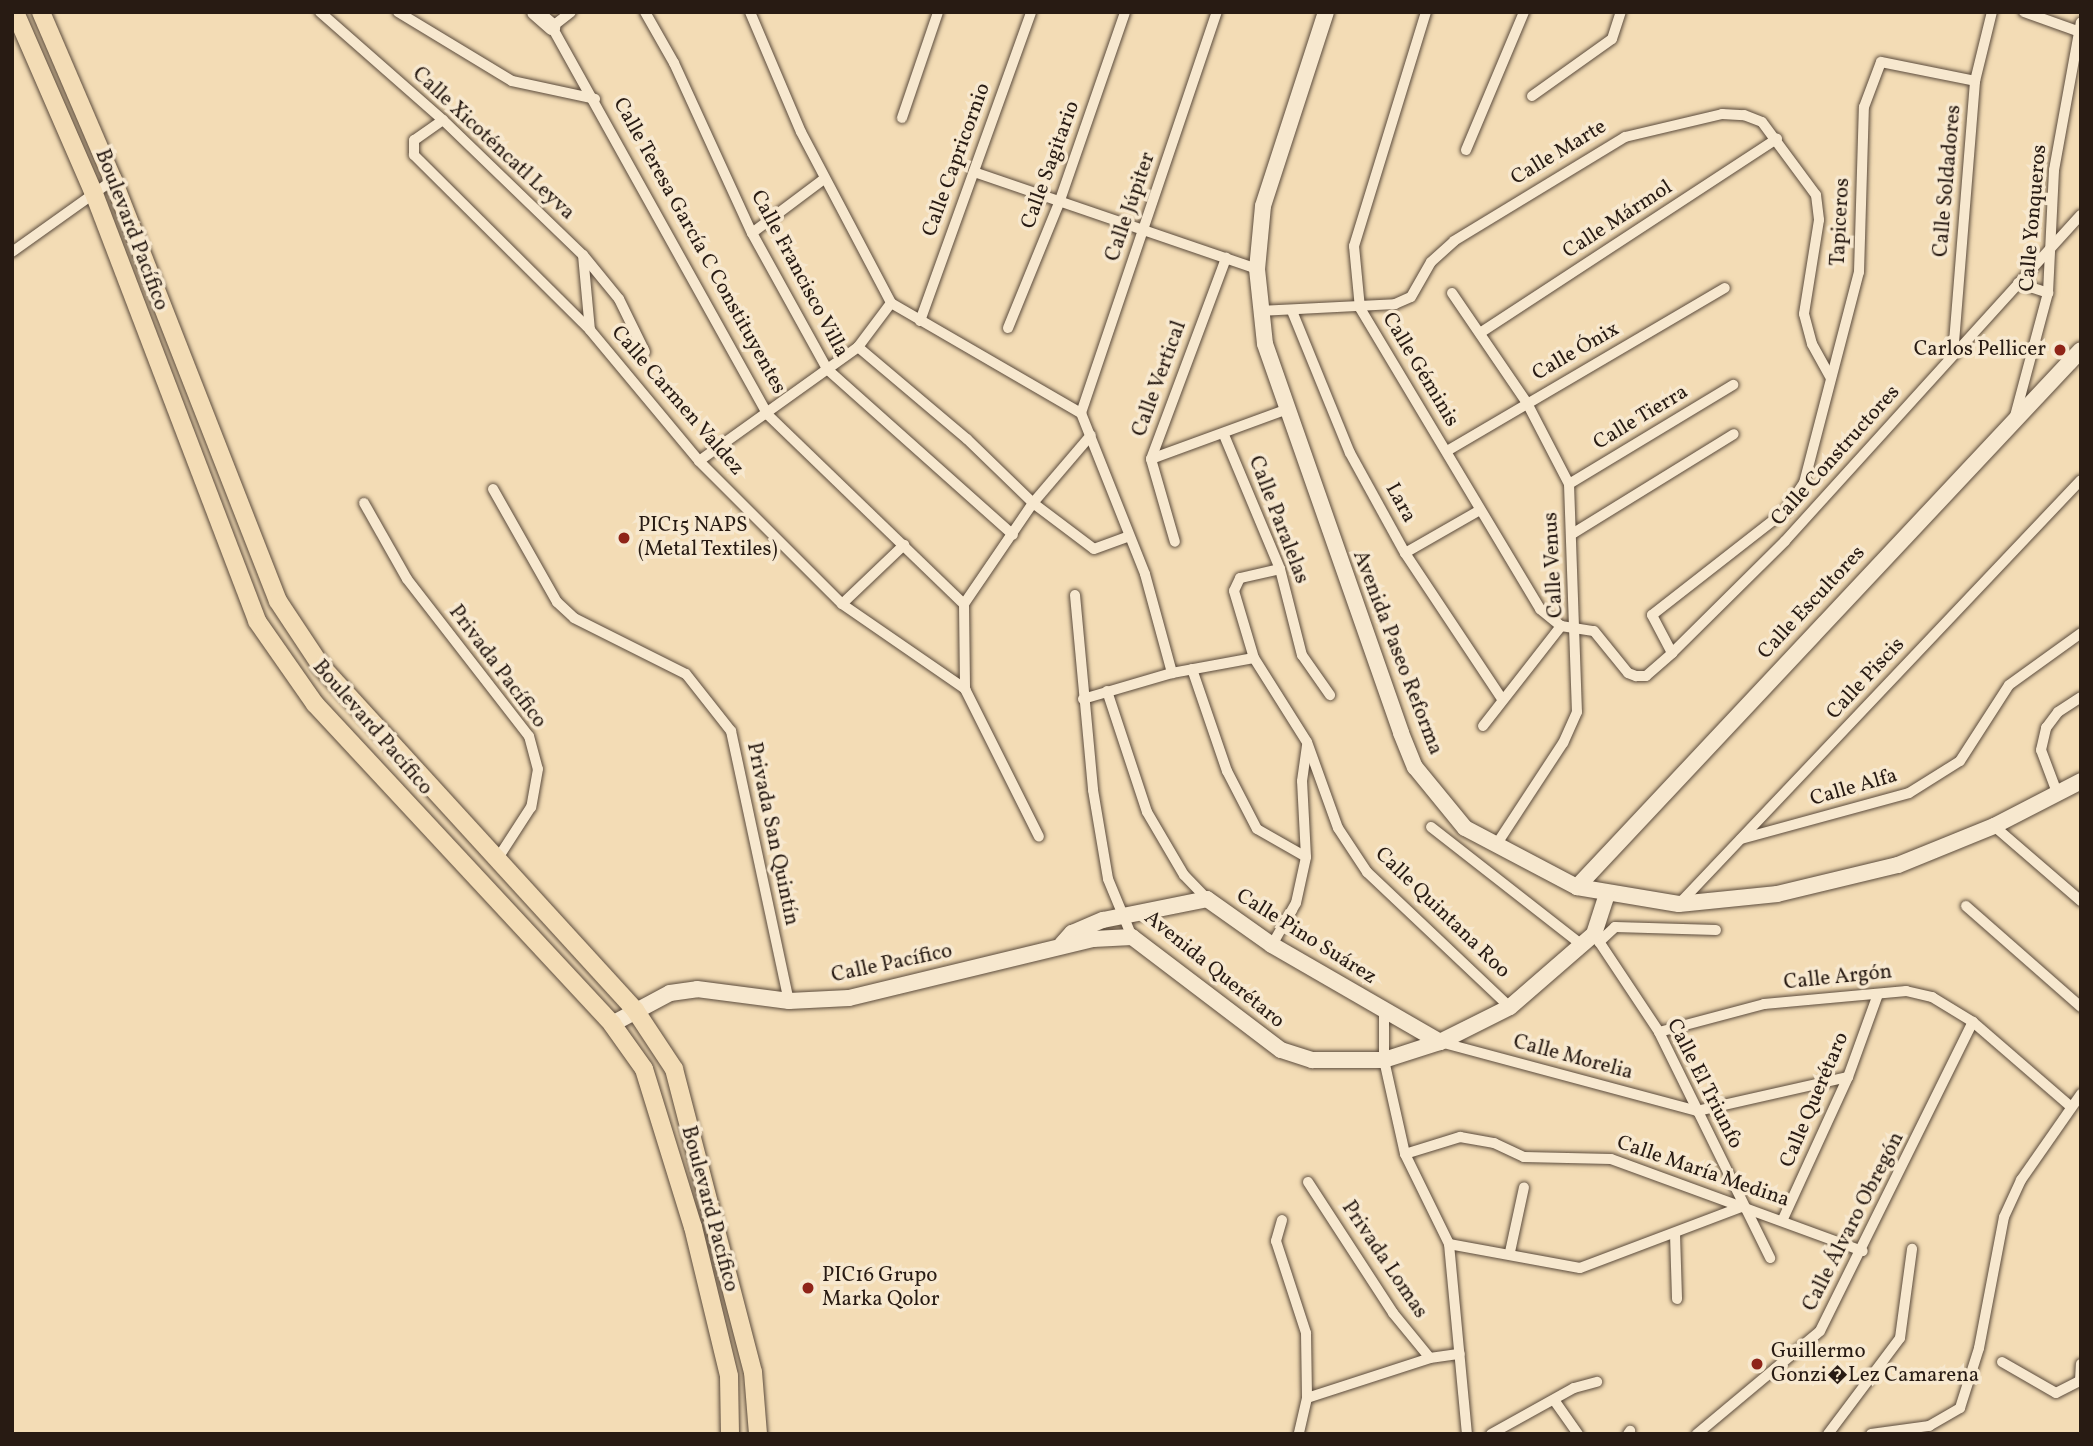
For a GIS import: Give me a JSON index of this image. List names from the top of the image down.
{
  "streets": {
    "main road": [
      "Boulevard Pacífico",
      "Calle Teresa García C Constituyentes",
      "Calle Escultores",
      "Avenida Paseo Reforma",
      "Calle Pino Suárez",
      "Calle Pacífico",
      "Avenida Querétaro"
    ],
    "street": [
      "Calle Xicoténcatl Leyva",
      "Calle Marte",
      "Calle Capricornio",
      "Calle Sagitario",
      "Calle Soldadores",
      "Calle Júpiter",
      "Calle Yonqueros",
      "Calle Mármol",
      "Tapiceros",
      "Calle Francisco Villa",
      "Calle Ónix",
      "Calle Géminis",
      "Calle Vertical",
      "Calle Carmen Valdez",
      "Calle Tierra",
      "Calle Constructores",
      "Lara",
      "Calle Paralelas",
      "Calle Venus",
      "Privada Pacífico",
      "Calle Piscis",
      "Calle Alfa",
      "Privada San Quintín",
      "Calle Quintana Roo",
      "Calle Argón",
      "Calle Morelia",
      "Calle El Triunfo",
      "Calle Querétaro",
      "Calle María Medina",
      "Calle Álvaro Obregón",
      "Privada Lomas"
    ]
  },
  "crossings": [
    ["Calle Xicoténcatl Leyva", "Calle Carmen Valdez"],
    ["Calle Marte", "Calle Mármol"],
    ["Calle Marte", "Tapiceros"],
    ["Calle Marte", "Calle Géminis"],
    ["Calle Marte", "Lara"],
    ["Calle Marte", "Avenida Paseo Reforma"],
    ["Calle Soldadores", "Tapiceros"],
    ["Calle Soldadores", "Calle Constructores"],
    ["Calle Yonqueros", "Calle Constructores"],
    ["Calle Yonqueros", "Calle Escultores"],
    ["Calle Mármol", "Calle Venus"],
    ["Tapiceros", "Calle Constructores"],
    ["Boulevard Pacífico", "Privada Pacífico"],
    ["Boulevard Pacífico", "Calle Pacífico"],
    ["Calle Ónix", "Calle Géminis"],
    ["Calle Ónix", "Calle Venus"],
    ["Calle Vertical", "Calle Paralelas"],
    ["Calle Vertical", "Avenida Paseo Reforma"],
    ["Calle Tierra", "Calle Venus"],
    ["Calle Constructores", "Calle Venus"],
    ["Calle Paralelas", "Calle Quintana Roo"],
    ["Calle Venus", "Avenida Paseo Reforma"],
    ["Calle Escultores", "Avenida Paseo Reforma"],
    ["Avenida Paseo Reforma", "Calle Piscis"],
    ["Calle Piscis", "Calle Alfa"],
    ["Privada San Quintín", "Calle Pacífico"],
    ["Calle Quintana Roo", "Avenida Querétaro"],
    ["Calle Pino Suárez", "Calle Pacífico"],
    ["Calle Pino Suárez", "Avenida Querétaro"],
    ["Calle Pino Suárez", "Calle Morelia"],
    ["Calle Pacífico", "Avenida Querétaro"],
    ["Avenida Querétaro", "Calle Morelia"],
    ["Avenida Querétaro", "Calle El Triunfo"],
    ["Calle Argón", "Calle El Triunfo"],
    ["Calle Argón", "Calle Querétaro"],
    ["Calle Argón", "Calle Álvaro Obregón"],
    ["Calle Morelia", "Calle El Triunfo"],
    ["Calle El Triunfo", "Calle María Medina"],
    ["Calle Querétaro", "Calle María Medina"],
    ["Calle María Medina", "Calle Álvaro Obregón"]
  ],
  "places": [
    "Carlos Pellicer",
    "PIC15 NAPS (Metal Textiles)",
    "PIC16 Grupo Marka Qolor",
    "Guillermo Gonzi�Lez Camarena"
  ]
}
